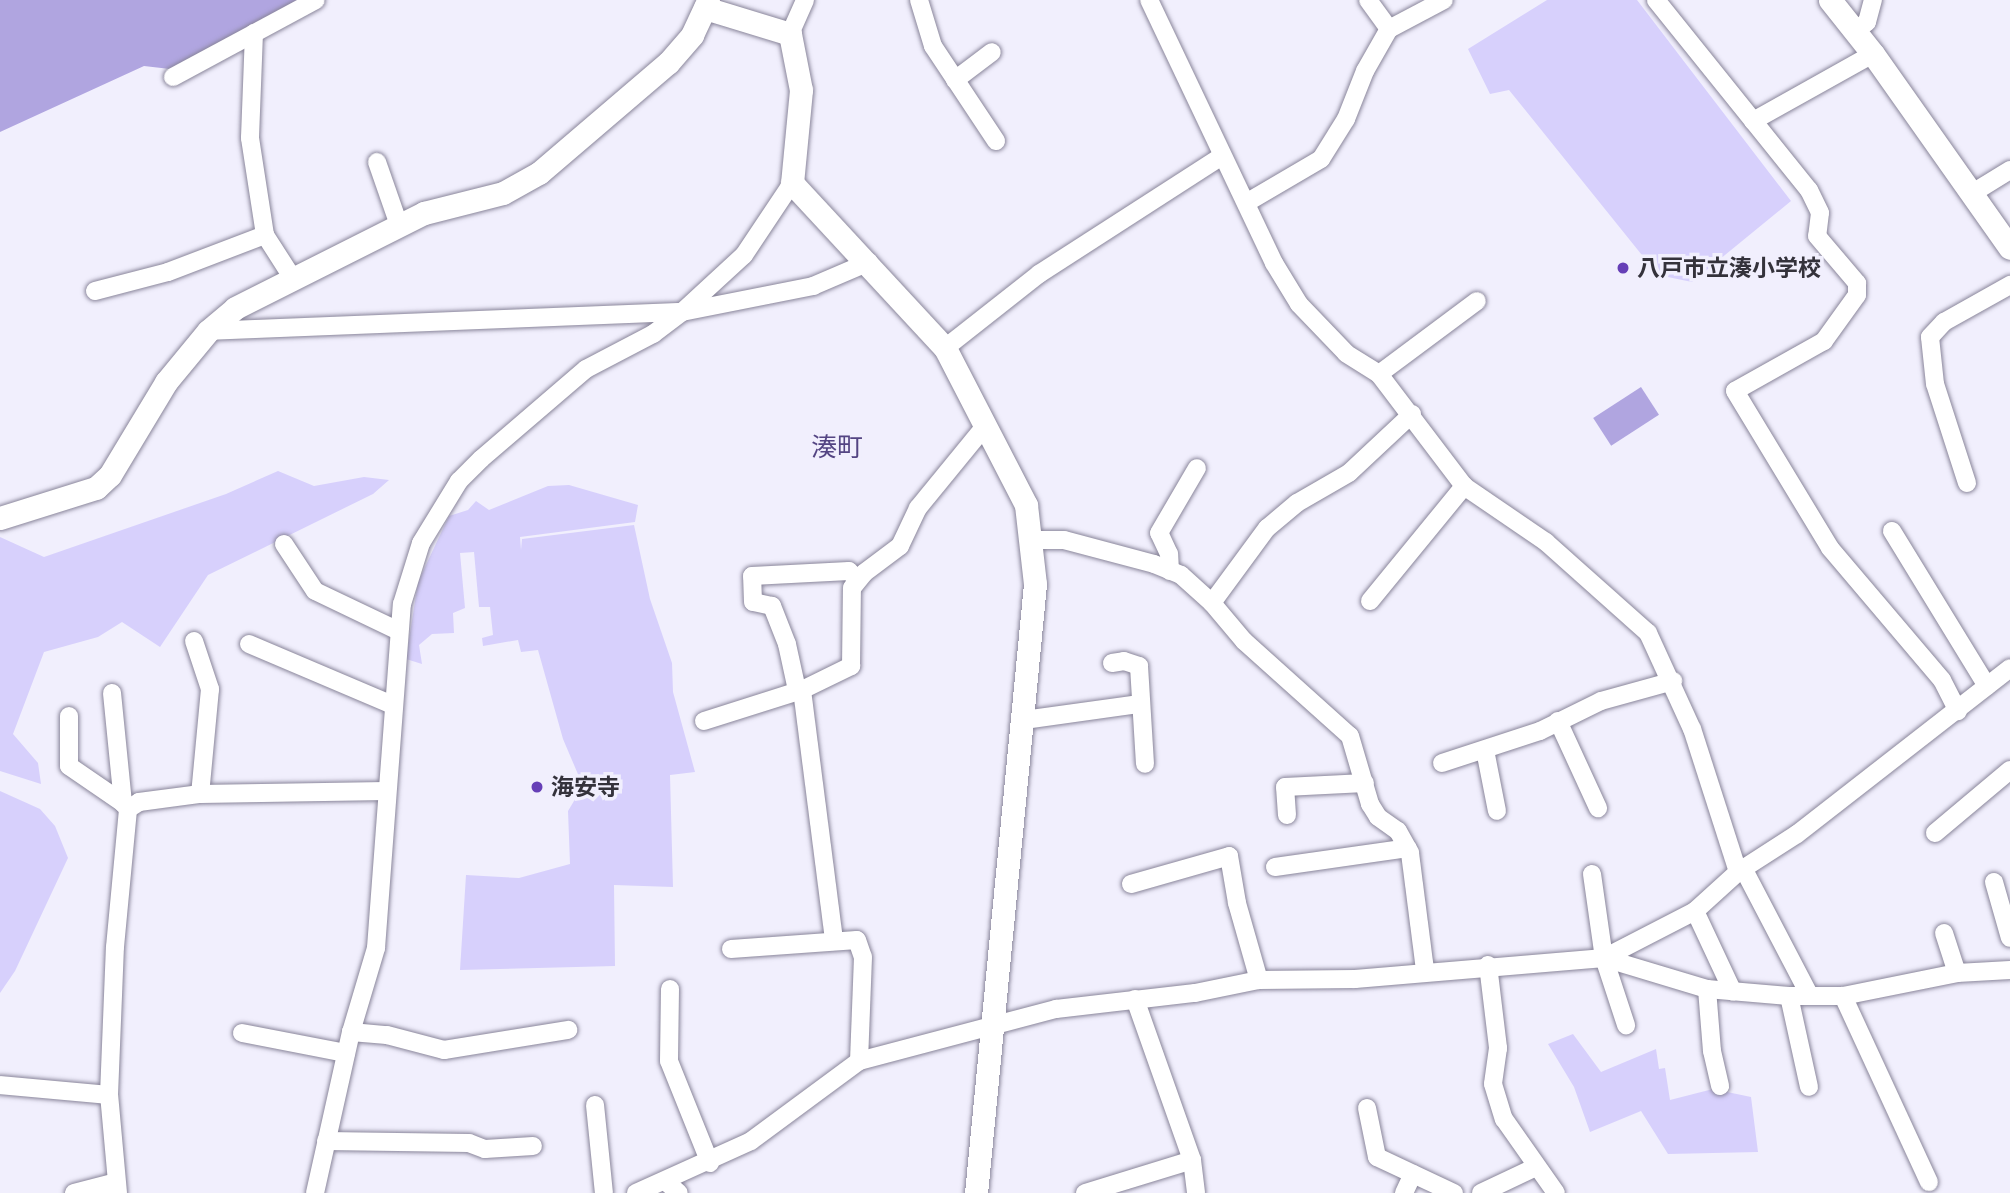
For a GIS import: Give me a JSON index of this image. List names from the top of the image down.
{
  "districts": ["湊町"],
  "places": ["八戸市立湊小学校", "海安寺"]
}
